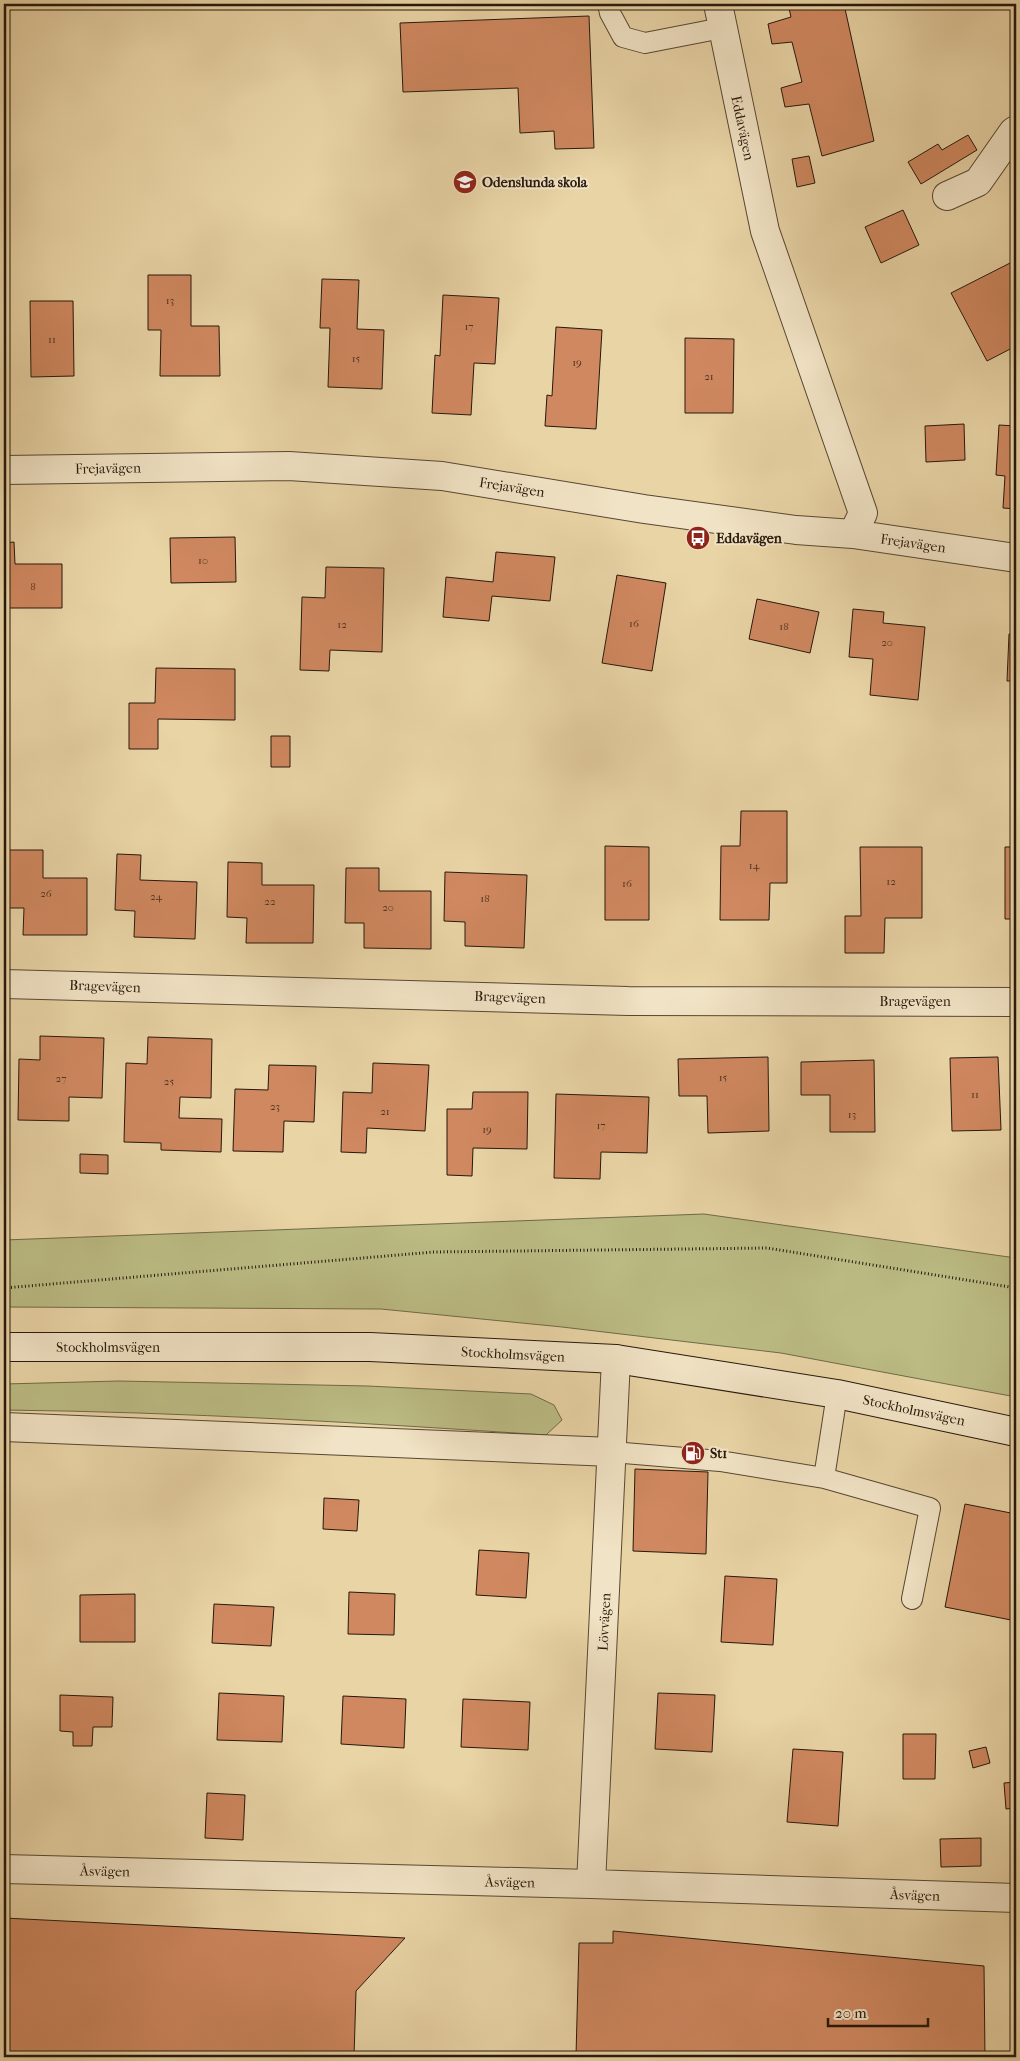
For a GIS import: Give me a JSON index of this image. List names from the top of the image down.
{
  "streets": {
    "street": [
      "Eddavägen",
      "Frejavägen",
      "Bragevägen",
      "Stockholmsvägen",
      "Lövvägen",
      "Åsvägen"
    ]
  },
  "crossings": [
    ["Eddavägen", "Frejavägen"],
    ["Stockholmsvägen", "Lövvägen"],
    ["Lövvägen", "Åsvägen"]
  ],
  "places": {
    "school or university": ["Odenslunda skola"],
    "bus stop": ["Eddavägen"],
    "fuel station": ["St1"]
  },
  "house_numbers": [
    "13",
    "17",
    "11",
    "15",
    "19",
    "21",
    "10",
    "8",
    "16",
    "12",
    "18",
    "20",
    "14",
    "12",
    "16",
    "26",
    "24",
    "18",
    "22",
    "20",
    "15",
    "27",
    "25",
    "11",
    "23",
    "21",
    "13",
    "17",
    "19"
  ],
  "scale_bar": "20 m"
}
